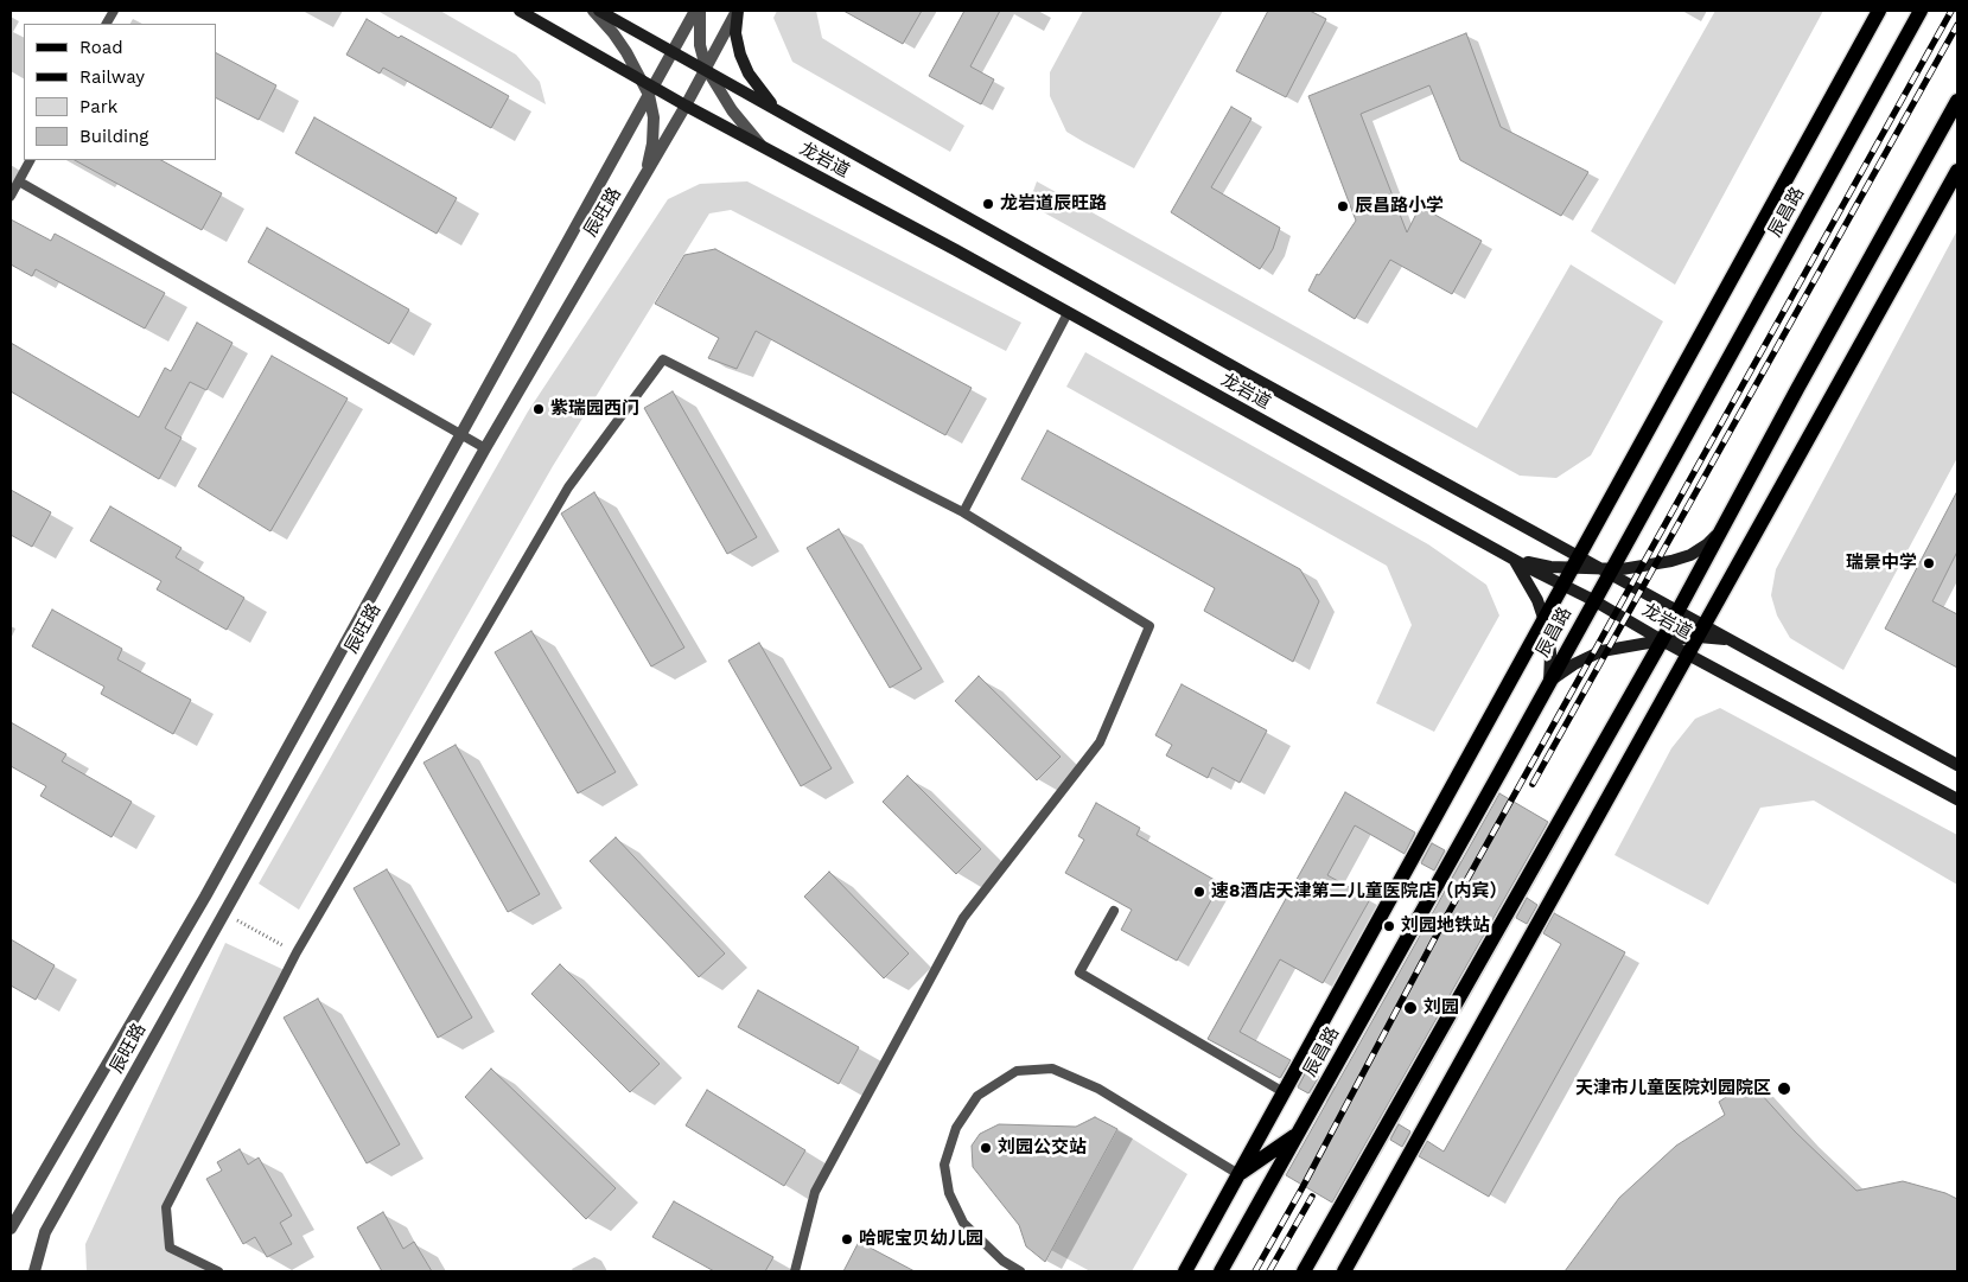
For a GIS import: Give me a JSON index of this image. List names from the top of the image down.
{
  "streets": {
    "main road": ["龙岩道", "辰昌路"],
    "street": ["辰旺路"]
  },
  "crossings": [
    ["龙岩道", "辰旺路"],
    ["龙岩道", "辰昌路"]
  ],
  "places": [
    "龙岩道辰旺路",
    "辰昌路小学",
    "紫瑞园西门",
    "瑞景中学",
    "速8酒店天津第二儿童医院店（内宾）",
    "刘园地铁站",
    "刘园",
    "天津市儿童医院刘园院区",
    "刘园公交站",
    "哈昵宝贝幼儿园"
  ],
  "legend": [
    "Road",
    "Railway",
    "Park",
    "Building"
  ]
}
